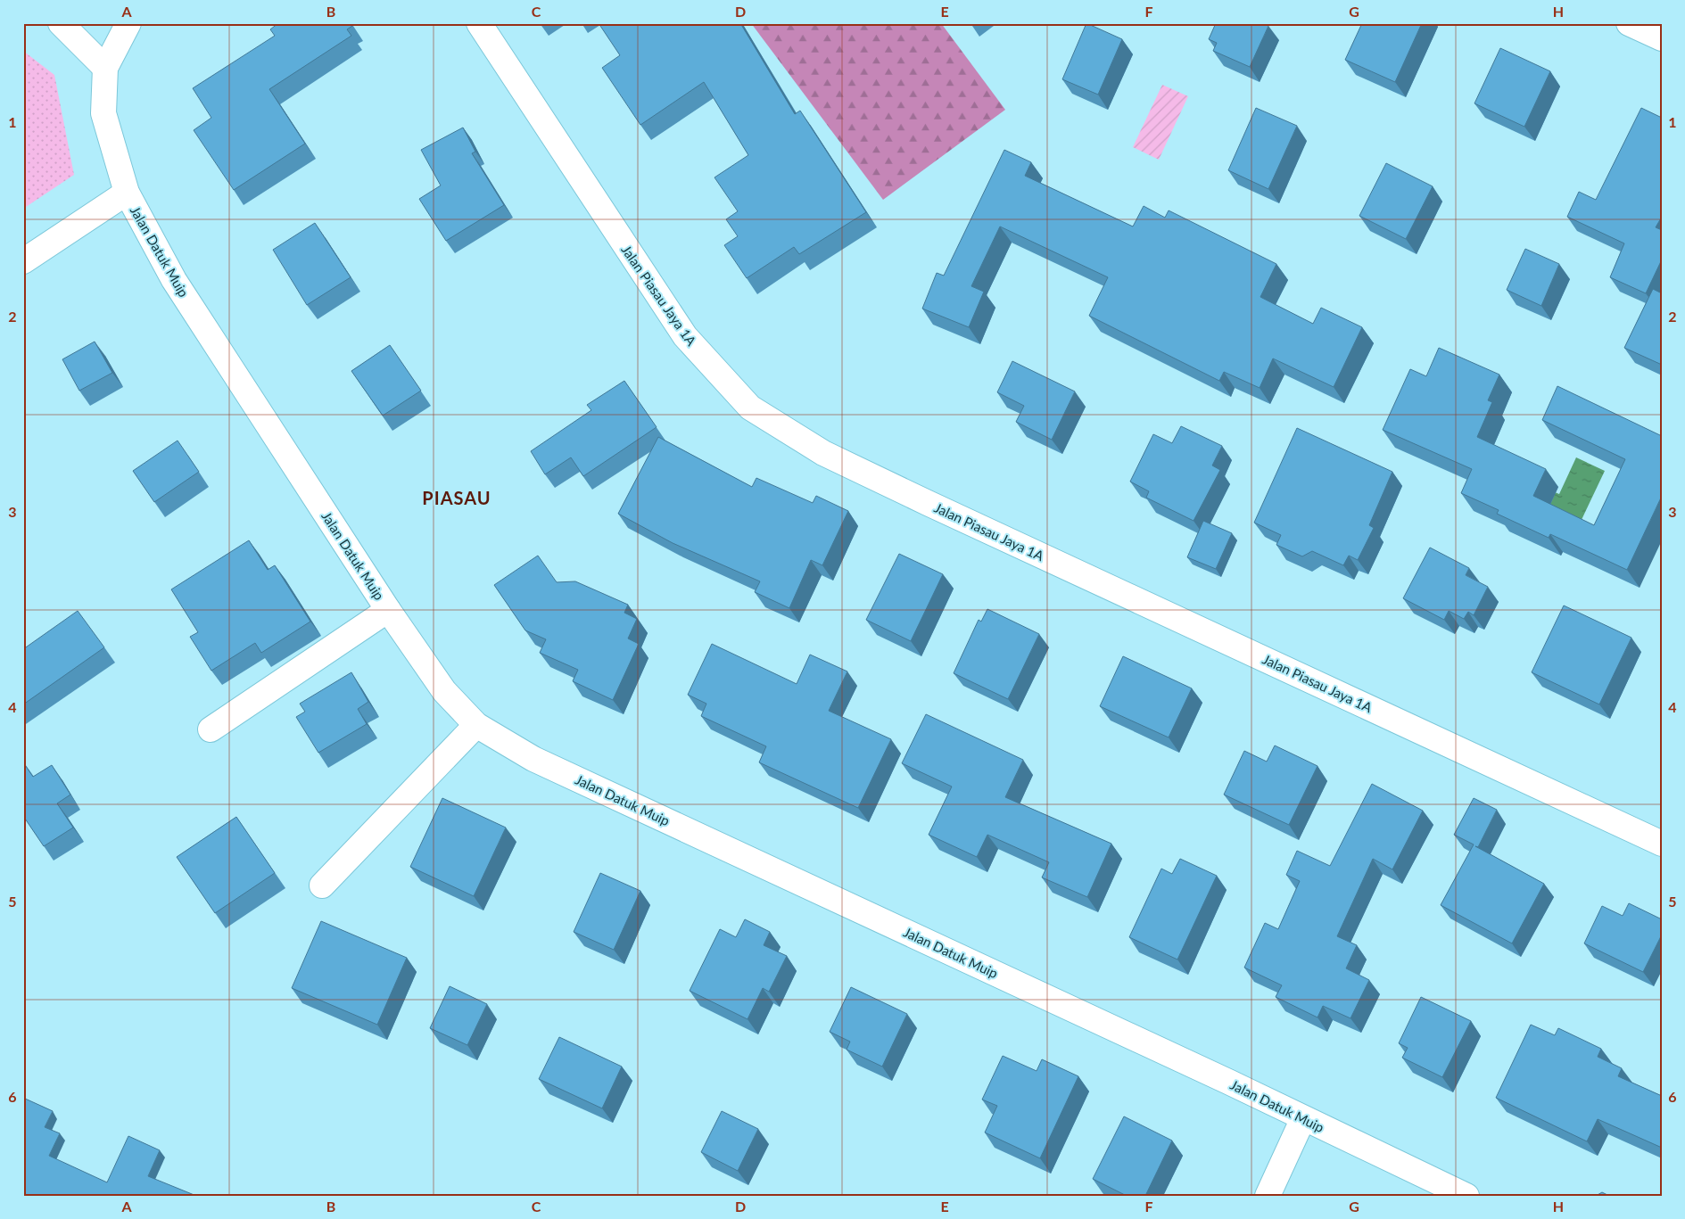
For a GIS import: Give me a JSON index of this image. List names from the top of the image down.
{
  "streets": {
    "street": ["Jalan Datuk Muip", "Jalan Piasau Jaya 1A"]
  },
  "districts": ["PIASAU"],
  "grid": {
    "columns": [
      "A",
      "B",
      "C",
      "D",
      "E",
      "F",
      "G",
      "H"
    ],
    "rows": [
      "1",
      "2",
      "3",
      "4",
      "5",
      "6"
    ]
  }
}
